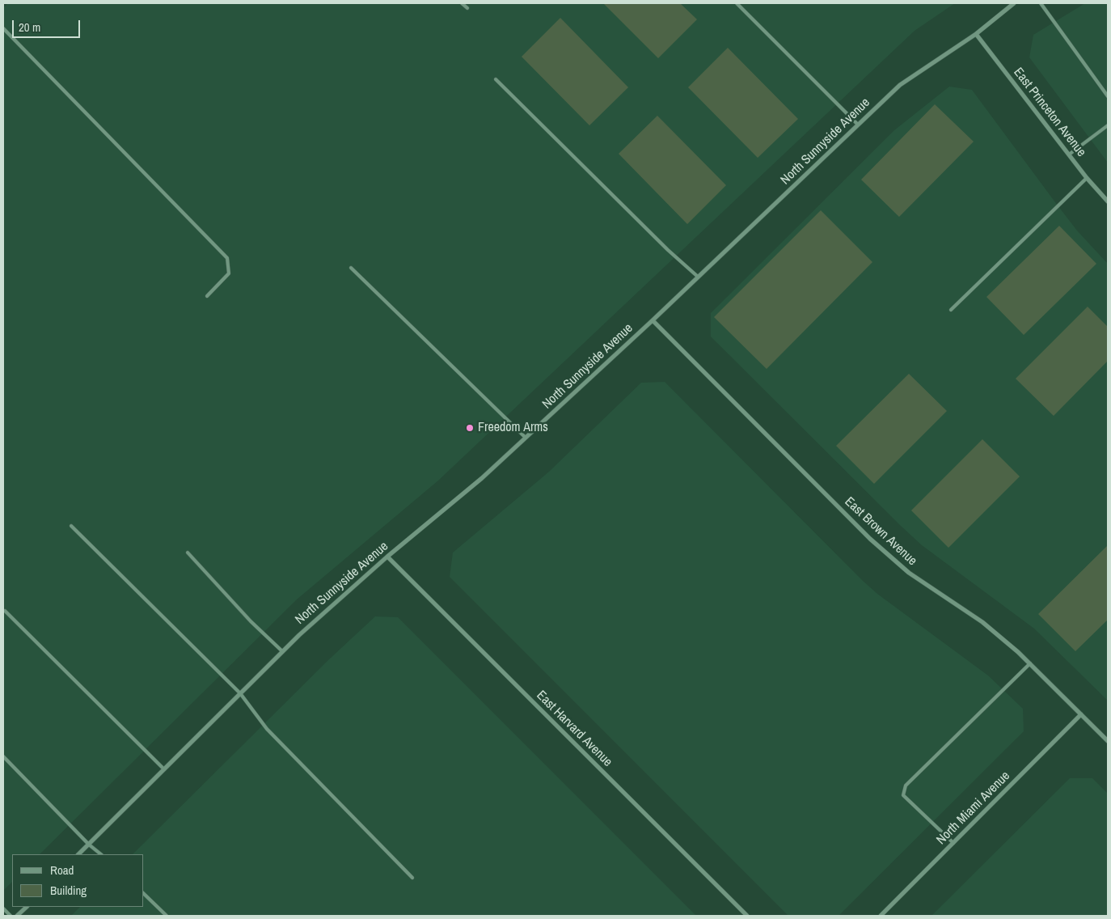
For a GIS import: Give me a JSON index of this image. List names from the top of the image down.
{
  "streets": {
    "street": [
      "East Princeton Avenue",
      "North Sunnyside Avenue",
      "East Brown Avenue",
      "East Harvard Avenue",
      "North Miami Avenue"
    ]
  },
  "crossings": [
    ["East Princeton Avenue", "North Sunnyside Avenue"],
    ["North Sunnyside Avenue", "East Brown Avenue"],
    ["North Sunnyside Avenue", "East Harvard Avenue"],
    ["East Brown Avenue", "North Miami Avenue"]
  ],
  "places": ["Freedom Arms"],
  "legend": ["Road", "Building"],
  "scale_bar": "20 m"
}
